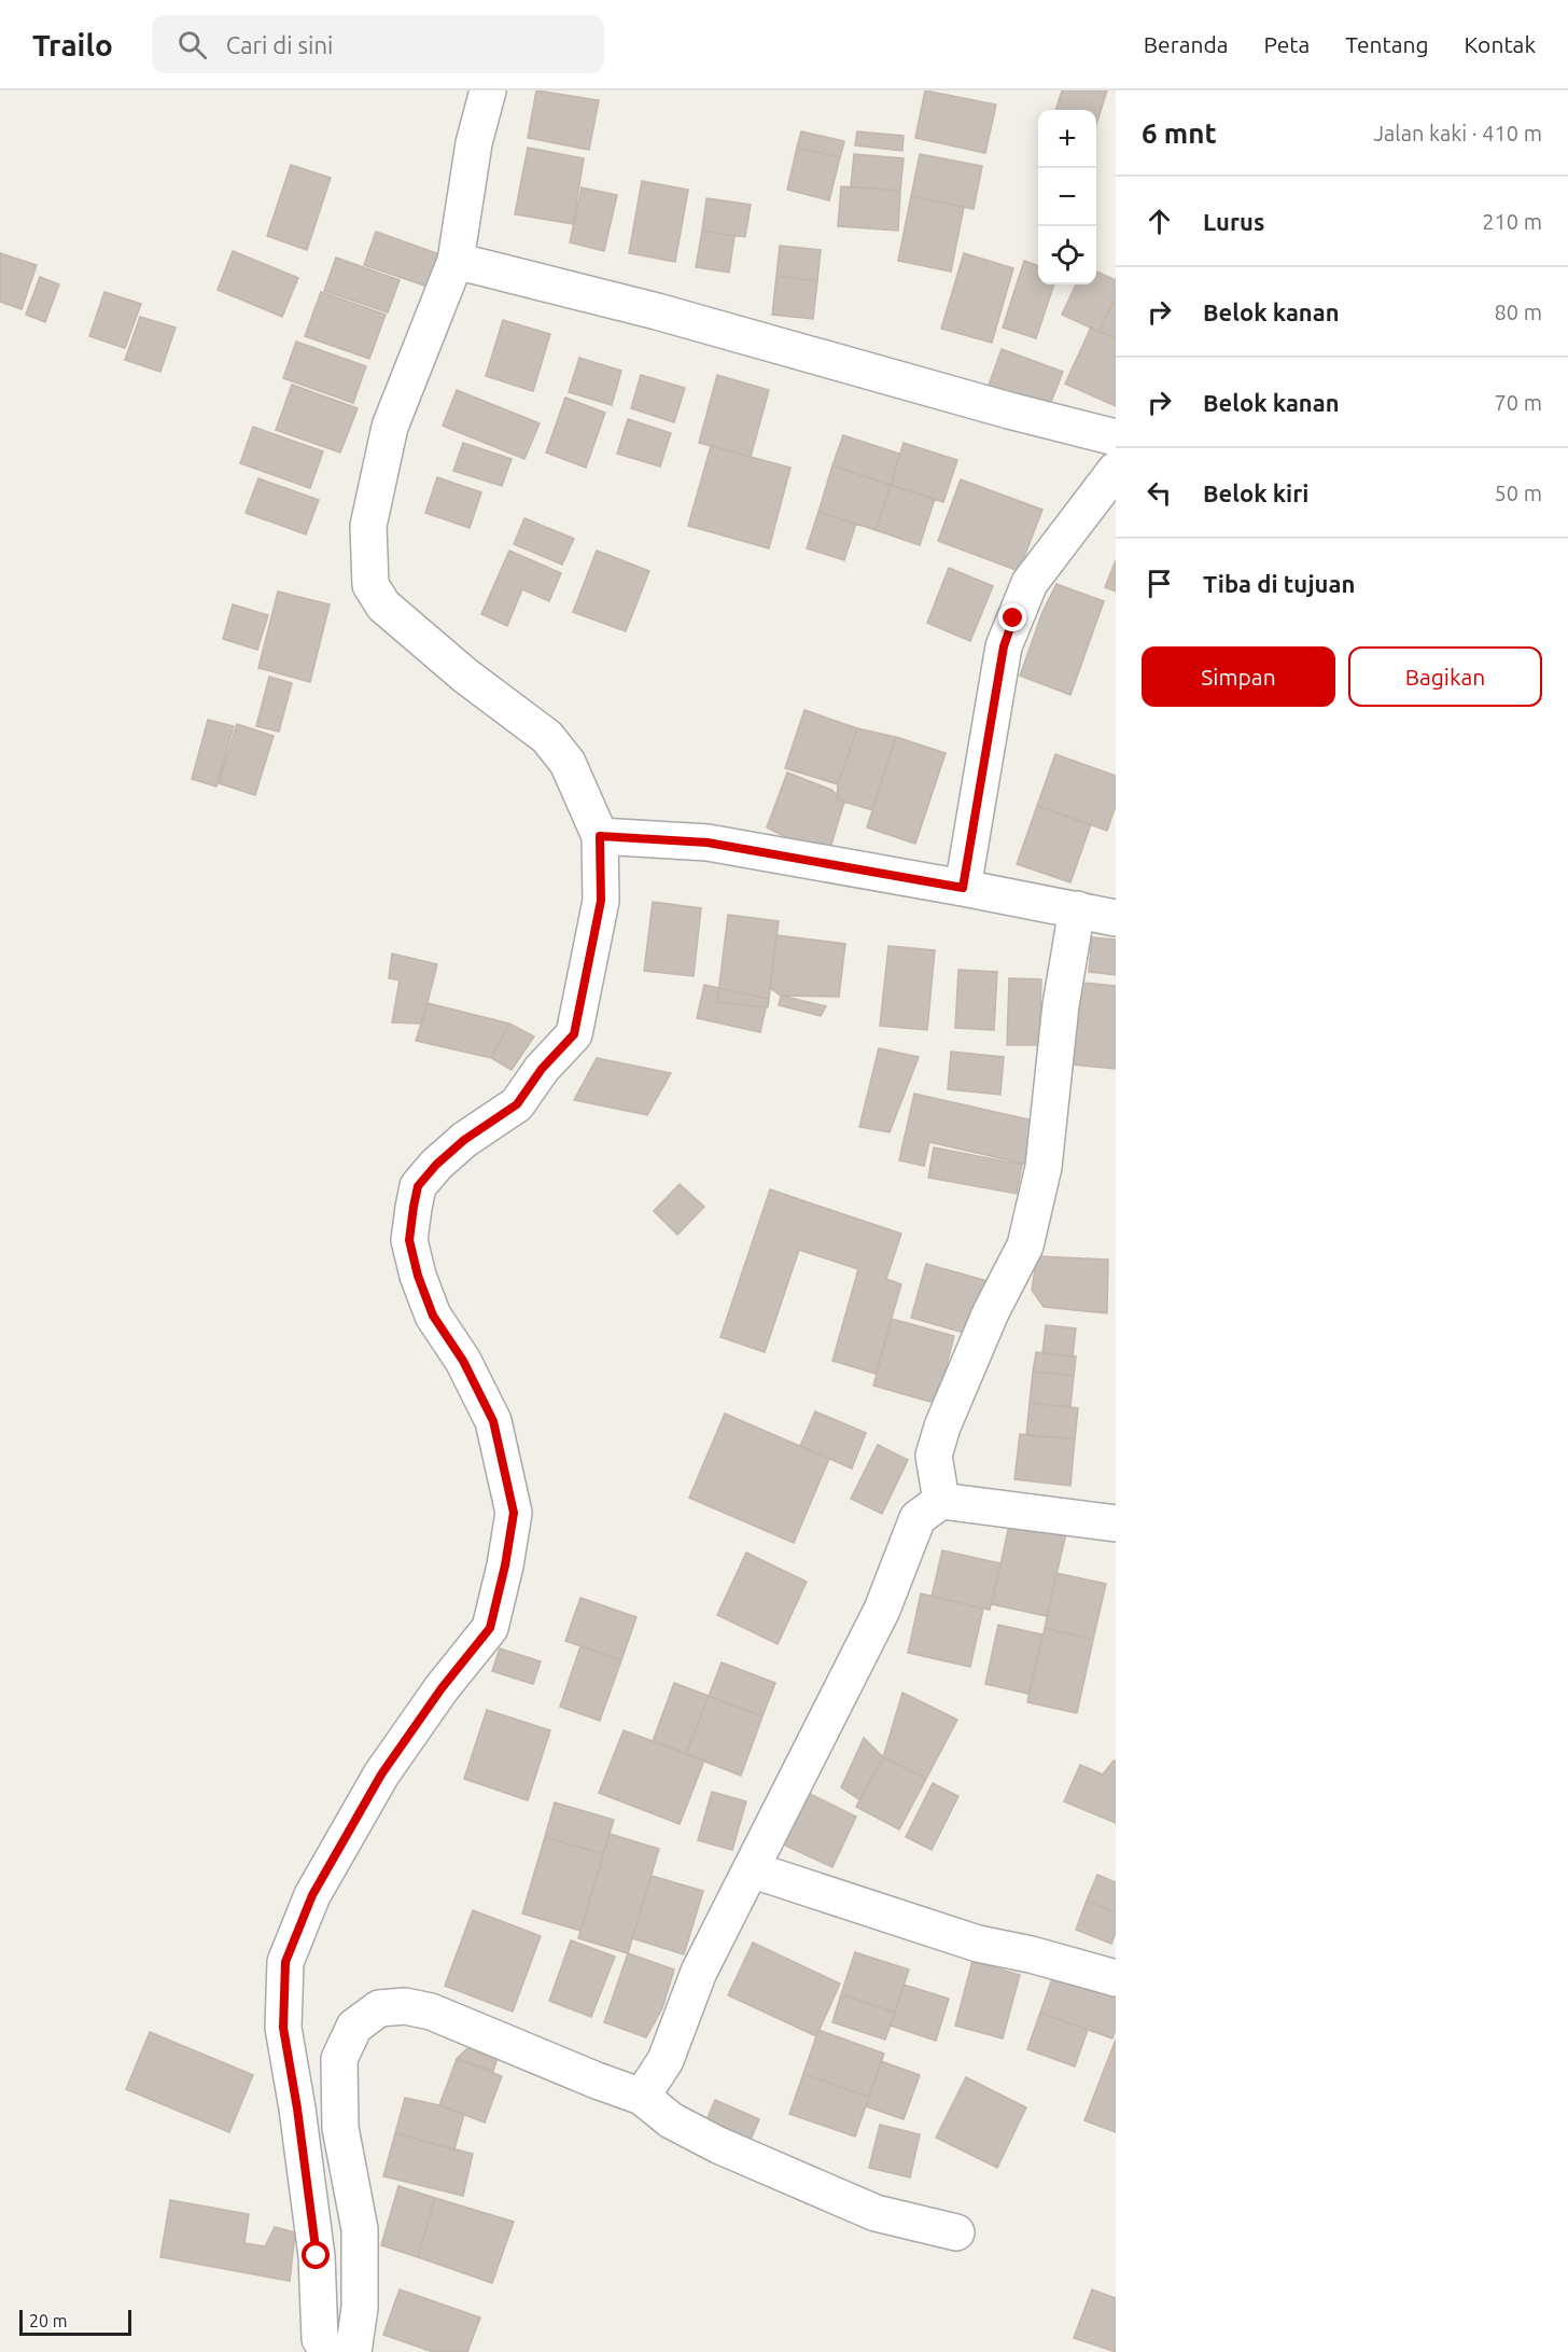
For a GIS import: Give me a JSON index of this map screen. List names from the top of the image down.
{
  "scale_bar": "20 m",
  "page": {
    "header": "Trailo",
    "search": "Cari di sini",
    "nav": [
      "Beranda",
      "Peta",
      "Tentang",
      "Kontak"
    ],
    "heading": ["6 mnt", "Jalan kaki · 410 m"],
    "map_buttons": ["+", "−"],
    "list": [
      ["Lurus", "210 m"],
      ["Belok kanan", "80 m"],
      ["Belok kanan", "70 m"],
      ["Belok kiri", "50 m"],
      "Tiba di tujuan"
    ],
    "buttons": ["Simpan", "Bagikan"],
    "scale": "20 m"
  }
}
